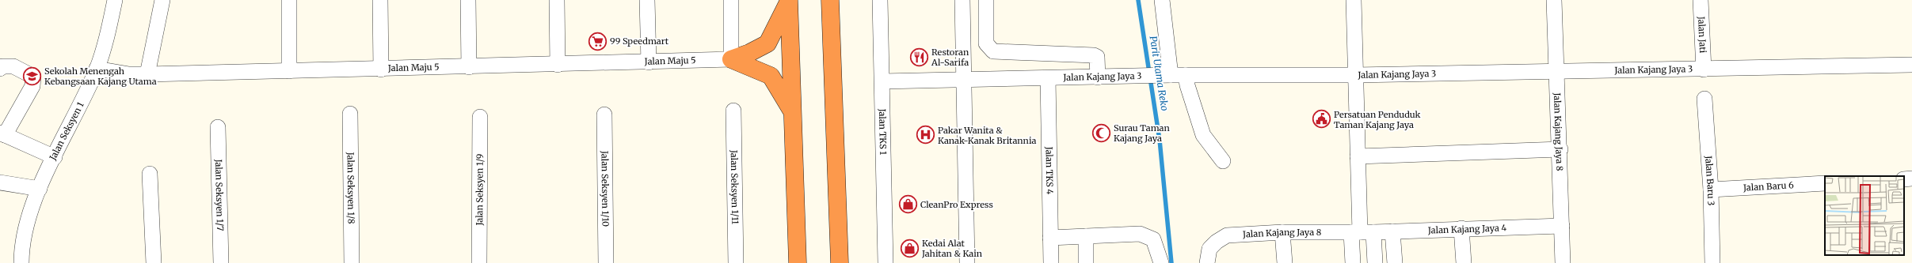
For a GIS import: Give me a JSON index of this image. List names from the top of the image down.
{
  "streets": {
    "street": [
      "Jalan Jati",
      "Jalan Maju 5",
      "Jalan Kajang Jaya 3",
      "Jalan Seksyen 1",
      "Jalan TKS 1",
      "Jalan Kajang Jaya 8",
      "Jalan TKS 4",
      "Jalan Baru 3",
      "Jalan Baru 6",
      "Jalan Seksyen 1/11",
      "Jalan Seksyen 1/8",
      "Jalan Seksyen 1/10",
      "Jalan Seksyen 1/9",
      "Jalan Seksyen 1/7",
      "Jalan Kajang Jaya 4"
    ]
  },
  "crossings": [
    ["Jalan Jati", "Jalan Kajang Jaya 3"],
    ["Jalan Maju 5", "Jalan Seksyen 1"],
    ["Jalan Kajang Jaya 3", "Jalan TKS 1"],
    ["Jalan Kajang Jaya 3", "Jalan Kajang Jaya 8"],
    ["Jalan Kajang Jaya 3", "Jalan TKS 4"],
    ["Jalan Kajang Jaya 8", "Jalan Kajang Jaya 4"],
    ["Jalan Baru 3", "Jalan Baru 6"]
  ],
  "water": ["Parit Utama Reko"],
  "places": {
    "supermarket": ["99 Speedmart"],
    "restaurant": ["Restoran Al-Sarifa"],
    "school or university": ["Sekolah Menengah Kebangsaan Kajang Utama"],
    "public building": ["Persatuan Penduduk Taman Kajang Jaya"],
    "mosque": ["Surau Taman Kajang Jaya"],
    "hospital": ["Pakar Wanita & Kanak-Kanak Britannia"],
    "shop": ["CleanPro Express", "Kedai Alat Jahitan & Kain"]
  }
}
